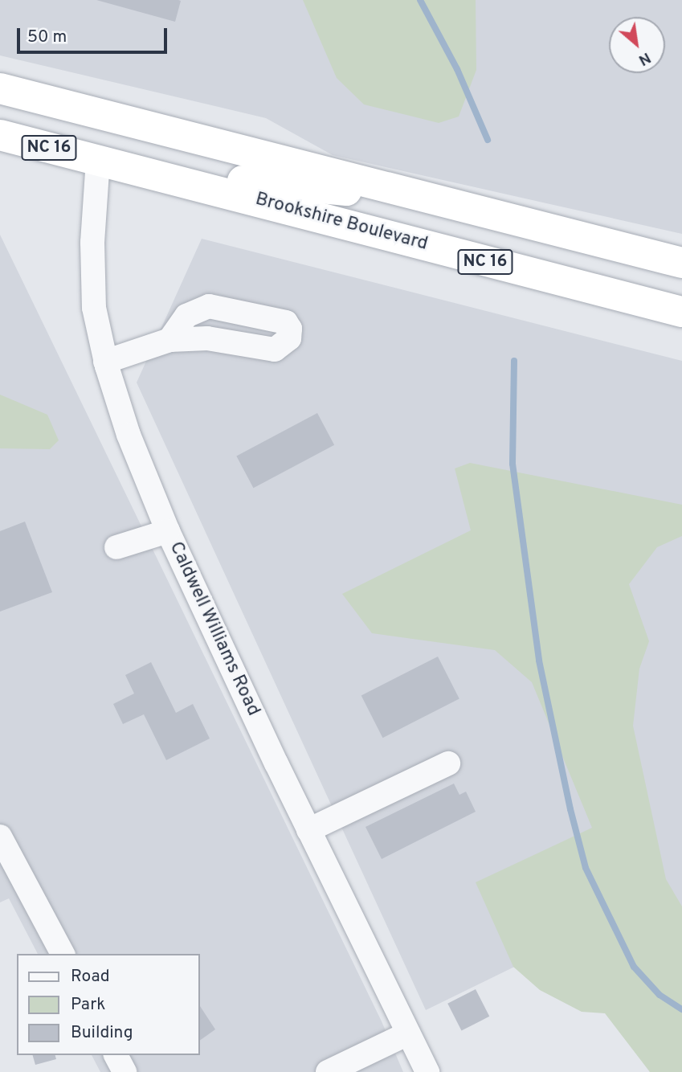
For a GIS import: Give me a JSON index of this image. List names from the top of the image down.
{
  "streets": {
    "highway": ["NC 16", "Brookshire Boulevard"],
    "street": ["Caldwell Williams Road"]
  },
  "crossings": [
    ["Brookshire Boulevard", "Caldwell Williams Road"]
  ],
  "legend": ["Road", "Park", "Building"],
  "scale_bar": "50 m",
  "north": "bottom right"
}
